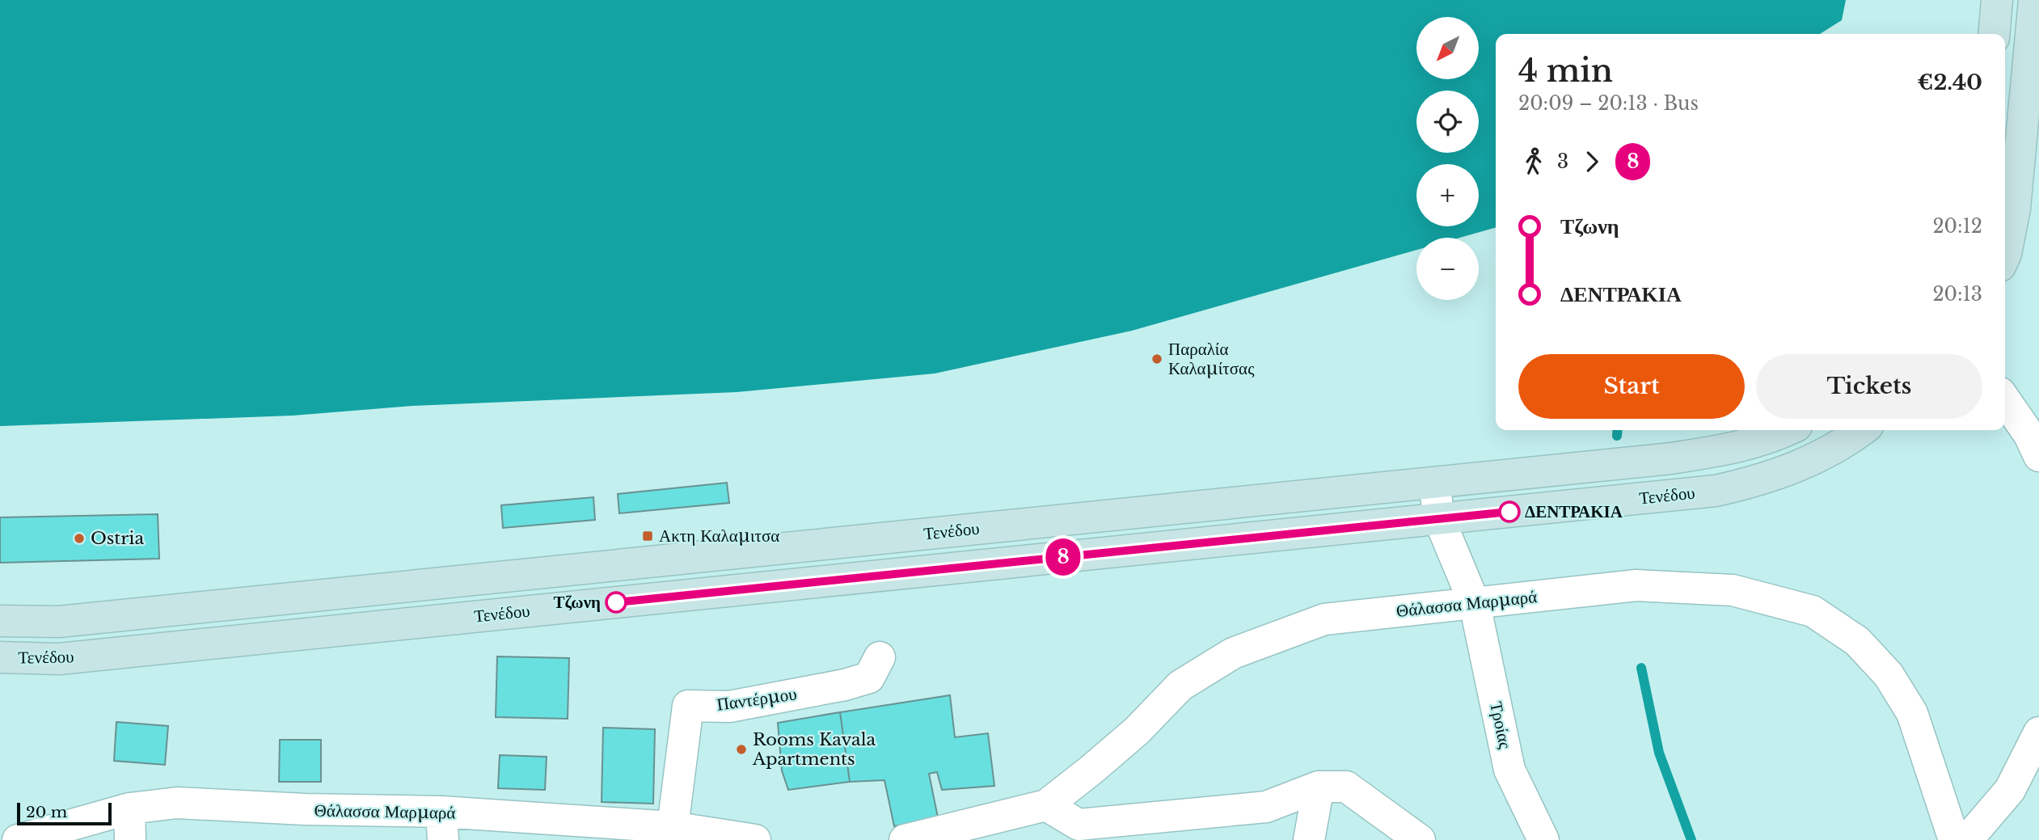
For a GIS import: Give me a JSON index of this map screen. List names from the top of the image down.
{
  "streets": {
    "main road": ["Τενέδου"],
    "street": ["Θάλασσα Μαρμαρά", "Παντέρμου", "Τροίας"]
  },
  "crossings": [
    ["Τενέδου", "Τροίας"],
    ["Θάλασσα Μαρμαρά", "Παντέρμου"],
    ["Θάλασσα Μαρμαρά", "Τροίας"]
  ],
  "places": {
    "other": [
      "Παραλία Καλαμίτσας",
      "ΔΕΝΤΡΑΚΙΑ",
      "Ostria",
      "Τζωνη",
      "Rooms Kavala Apartments"
    ],
    "transit": ["Ακτη Καλαμιτσα"]
  },
  "lines": ["bus line 8"],
  "scale_bar": "20 m",
  "north": "bottom left",
  "page": {
    "on_map": "8",
    "map_buttons": ["+", "−"],
    "heading": ["4 min", "20:09 – 20:13 · Bus", "€2.40"],
    "legs": ["3", "8"],
    "list": [
      {
        "name": "Τζωνη",
        "value": "20:12"
      },
      {
        "name": "ΔΕΝΤΡΑΚΙΑ",
        "value": "20:13"
      }
    ],
    "buttons": ["Start", "Tickets"],
    "scale": "20 m"
  }
}
